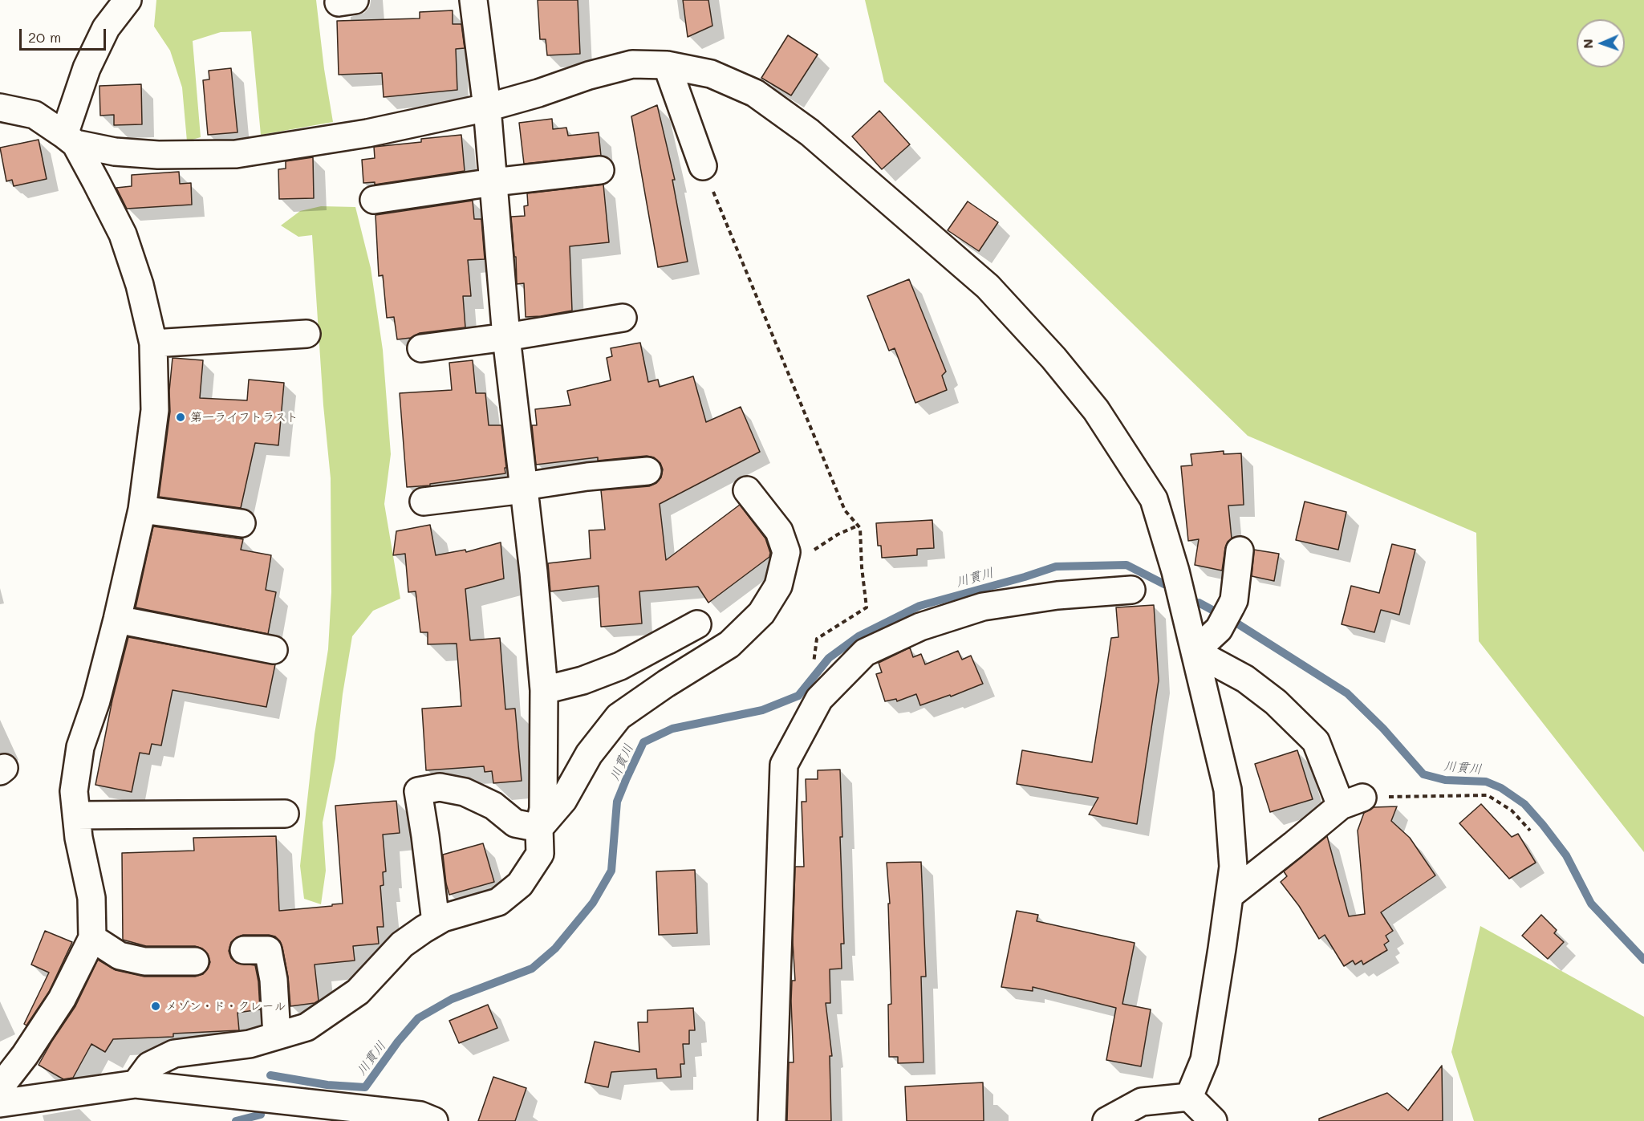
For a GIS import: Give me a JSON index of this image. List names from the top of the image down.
{
  "water": ["川貫川"],
  "places": ["第一ライフトラスト", "メゾン・ド・クレール"],
  "scale_bar": "20 m",
  "north": "left"
}
